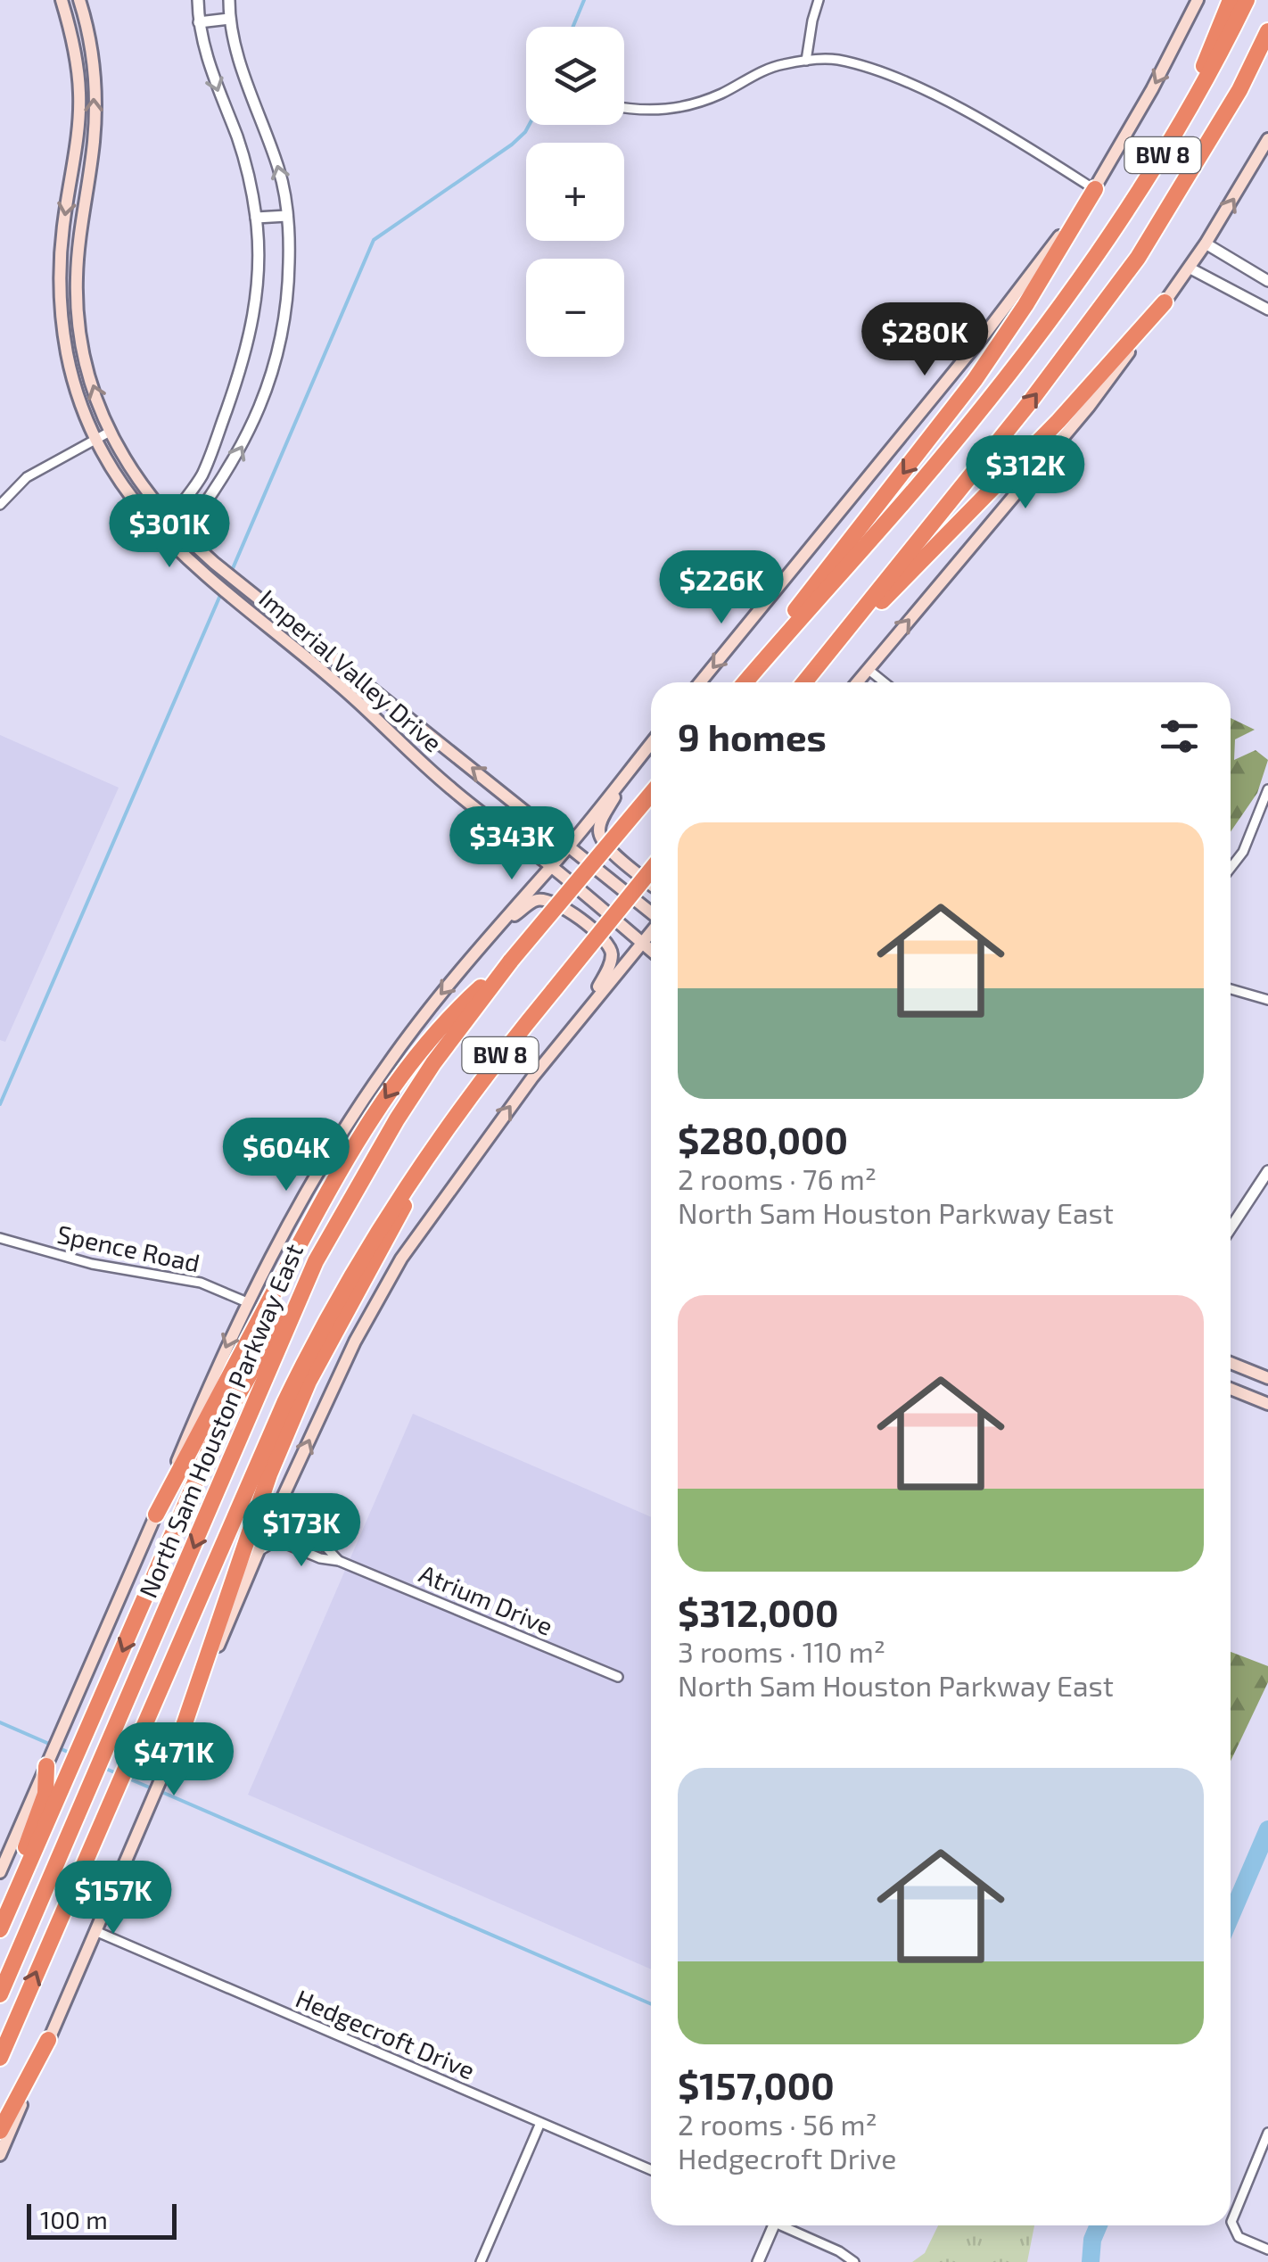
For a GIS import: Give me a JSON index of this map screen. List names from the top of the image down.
{
  "streets": {
    "highway": ["BW 8", "North Sam Houston Parkway East"],
    "main road": ["Imperial Valley Drive"],
    "street": ["Spence Road", "Atrium Drive", "Hedgecroft Drive"]
  },
  "crossings": [
    ["Imperial Valley Drive", "North Sam Houston Parkway East"],
    ["Spence Road", "North Sam Houston Parkway East"]
  ],
  "scale_bar": "100 m",
  "page": {
    "map_buttons": ["+", "−"],
    "price": [
      "$280K",
      "$312K",
      "$301K",
      "$226K",
      "$343K",
      "$604K",
      "$173K",
      "$471K",
      "$157K"
    ],
    "heading": "9 homes",
    "list": [
      {
        "name": "$280,000",
        "note": "2 rooms · 76 m² · North Sam Houston Parkway East"
      },
      {
        "name": "$312,000",
        "note": "3 rooms · 110 m² · North Sam Houston Parkway East"
      },
      {
        "name": "$157,000",
        "note": "2 rooms · 56 m² · Hedgecroft Drive"
      }
    ],
    "scale": "100 m"
  }
}
